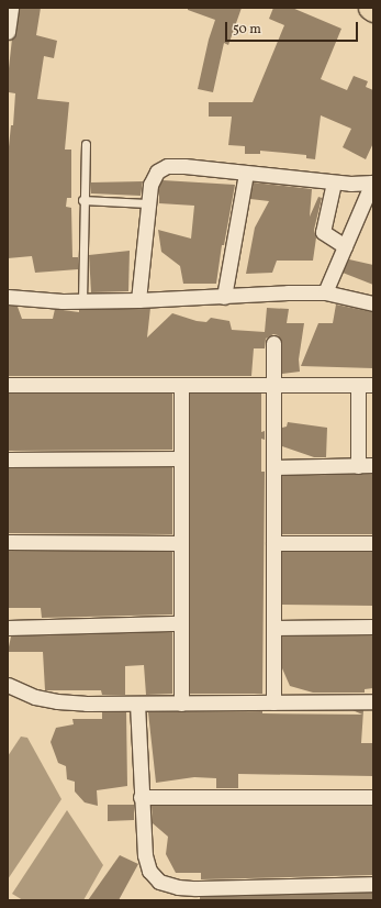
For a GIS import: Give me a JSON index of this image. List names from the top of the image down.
{
  "scale_bar": "50 m"
}
